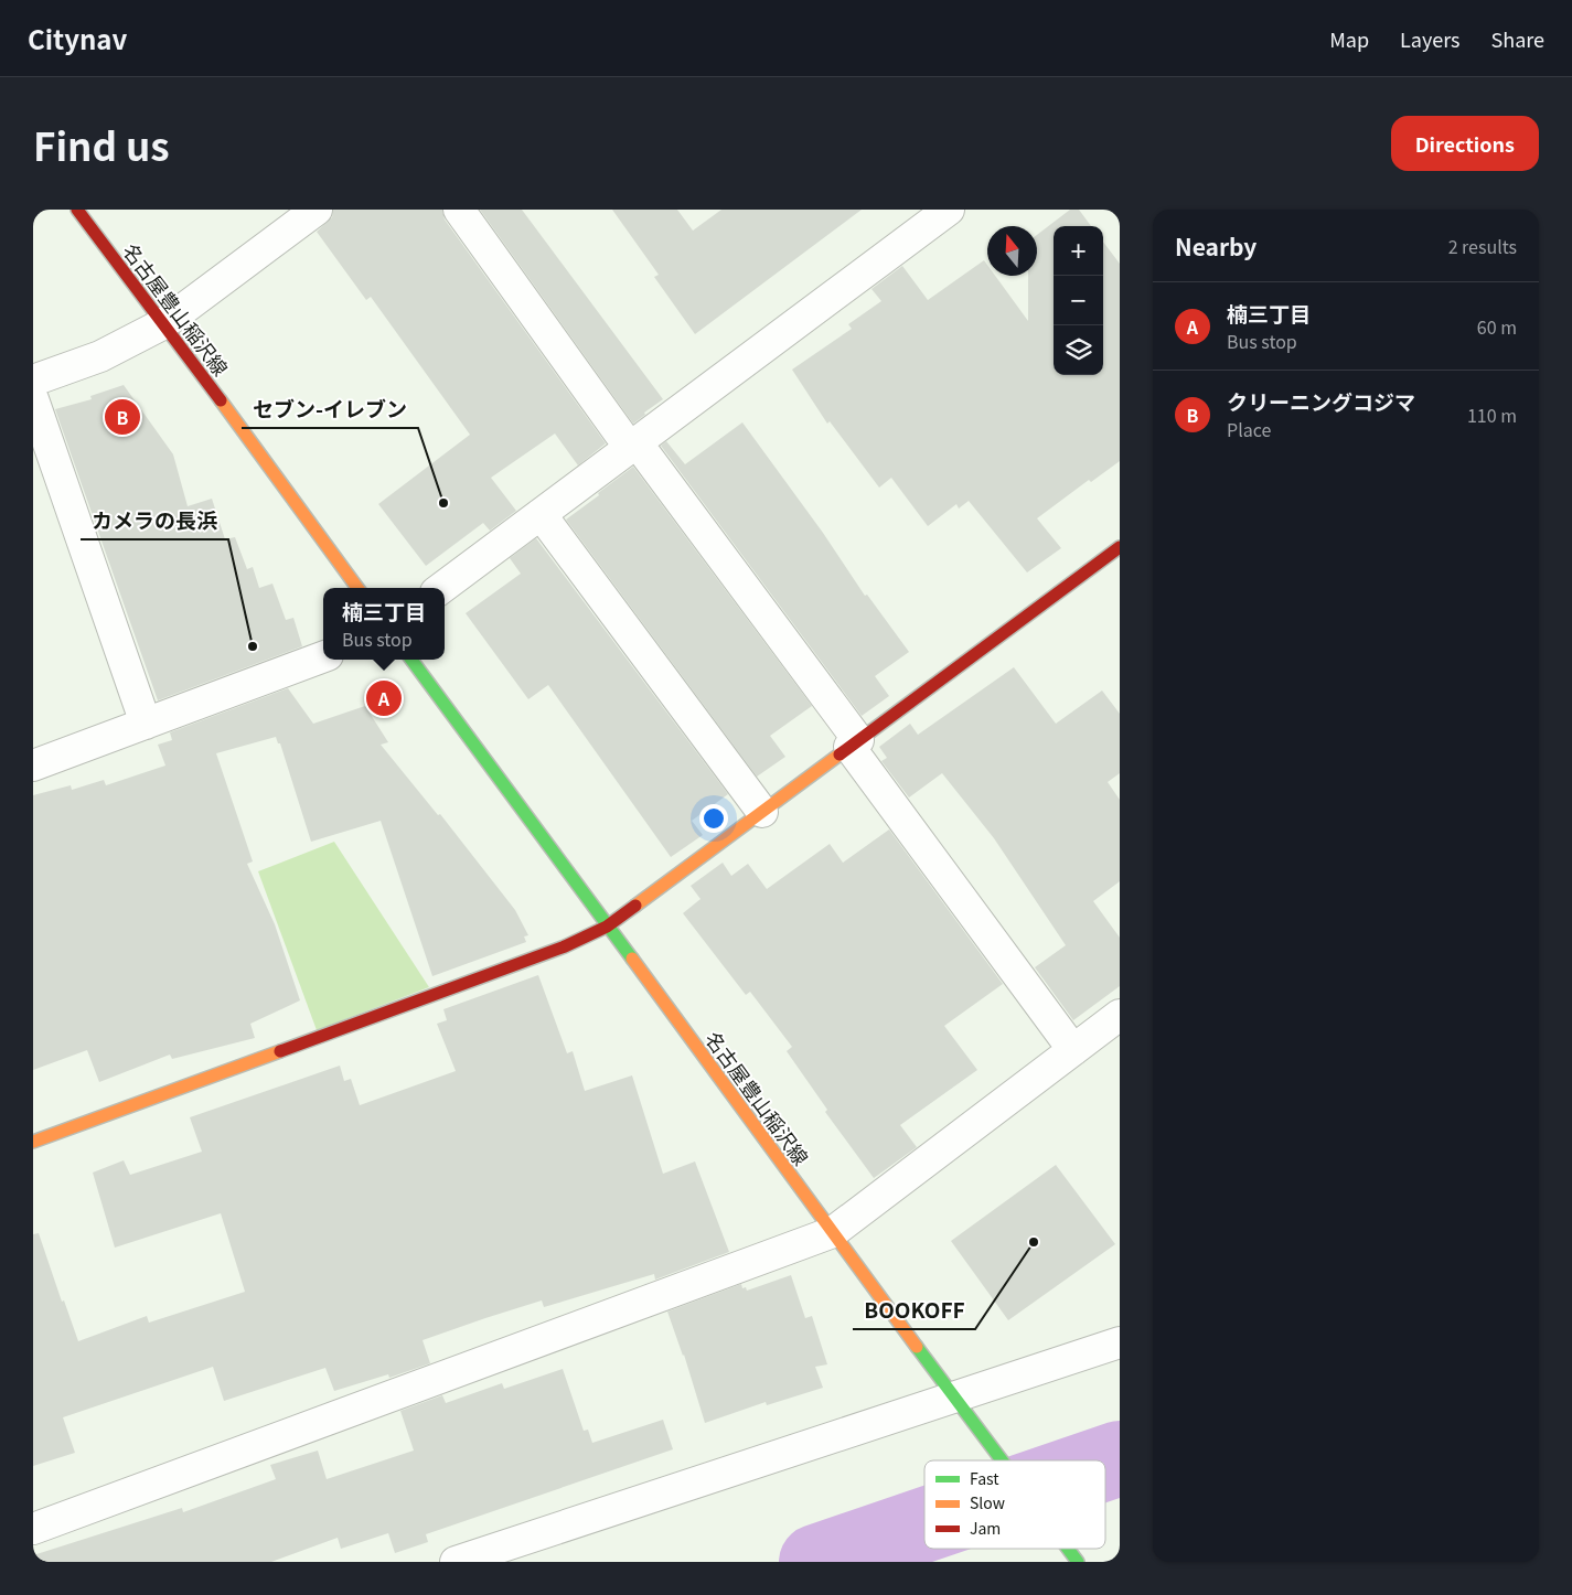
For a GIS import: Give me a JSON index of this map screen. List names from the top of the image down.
{
  "streets": {
    "main road": ["名古屋豊山稲沢線"]
  },
  "places": ["セブン-イレブン", "カメラの長浜", "BOOKOFF"],
  "legend": ["Fast", "Slow", "Jam"],
  "north": "top",
  "page": {
    "header": "Citynav",
    "nav": ["Map", "Layers", "Share"],
    "title": "Find us",
    "buttons": "Directions",
    "heading": ["Nearby", "2 results"],
    "map_buttons": ["+", "−"],
    "list": [
      {
        "mark": "A",
        "name": "楠三丁目",
        "note": "Bus stop",
        "value": "60 m"
      },
      {
        "mark": "B",
        "name": "クリーニングコジマ",
        "note": "Place",
        "value": "110 m"
      }
    ],
    "pins": ["B", "A"],
    "popup": ["楠三丁目", "Bus stop"]
  }
}
